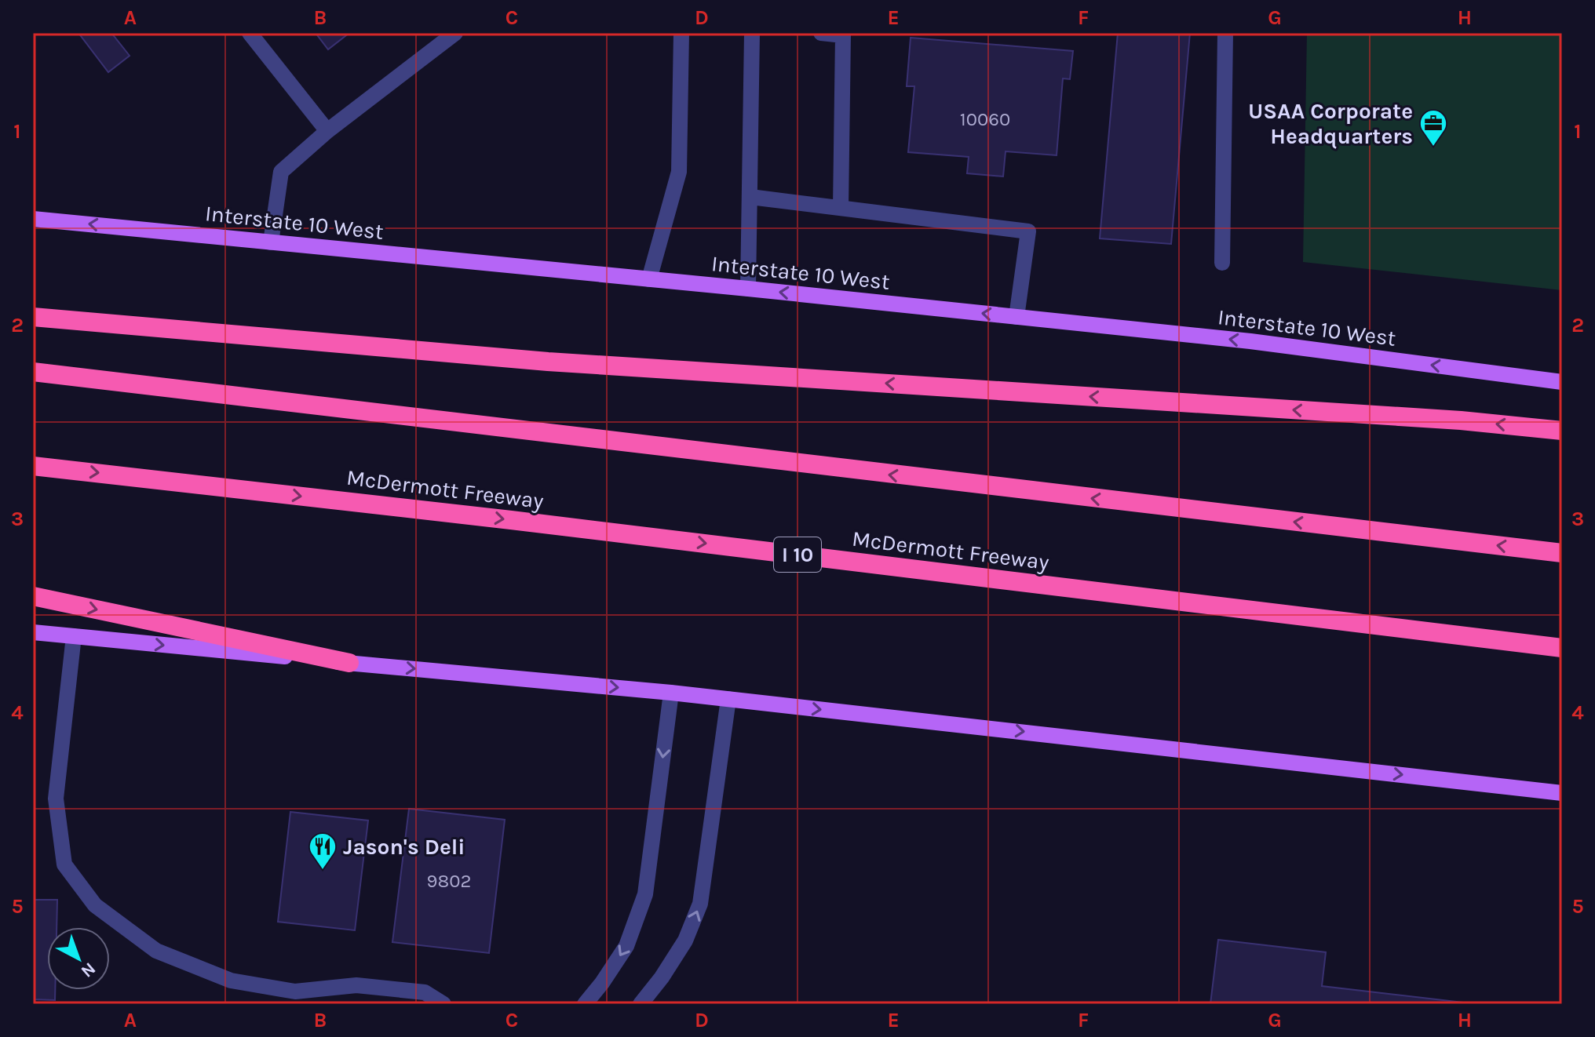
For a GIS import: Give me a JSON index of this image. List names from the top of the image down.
{
  "streets": {
    "highway": ["McDermott Freeway", "I 10"],
    "main road": ["Interstate 10 West"]
  },
  "one_way": ["Interstate 10 West"],
  "places": {
    "office": ["USAA Corporate Headquarters"],
    "restaurant": ["Jason's Deli"]
  },
  "house_numbers": ["10060", "9802"],
  "north": "bottom right",
  "grid": {
    "columns": [
      "A",
      "B",
      "C",
      "D",
      "E",
      "F",
      "G",
      "H"
    ],
    "rows": [
      "1",
      "2",
      "3",
      "4",
      "5"
    ]
  }
}
